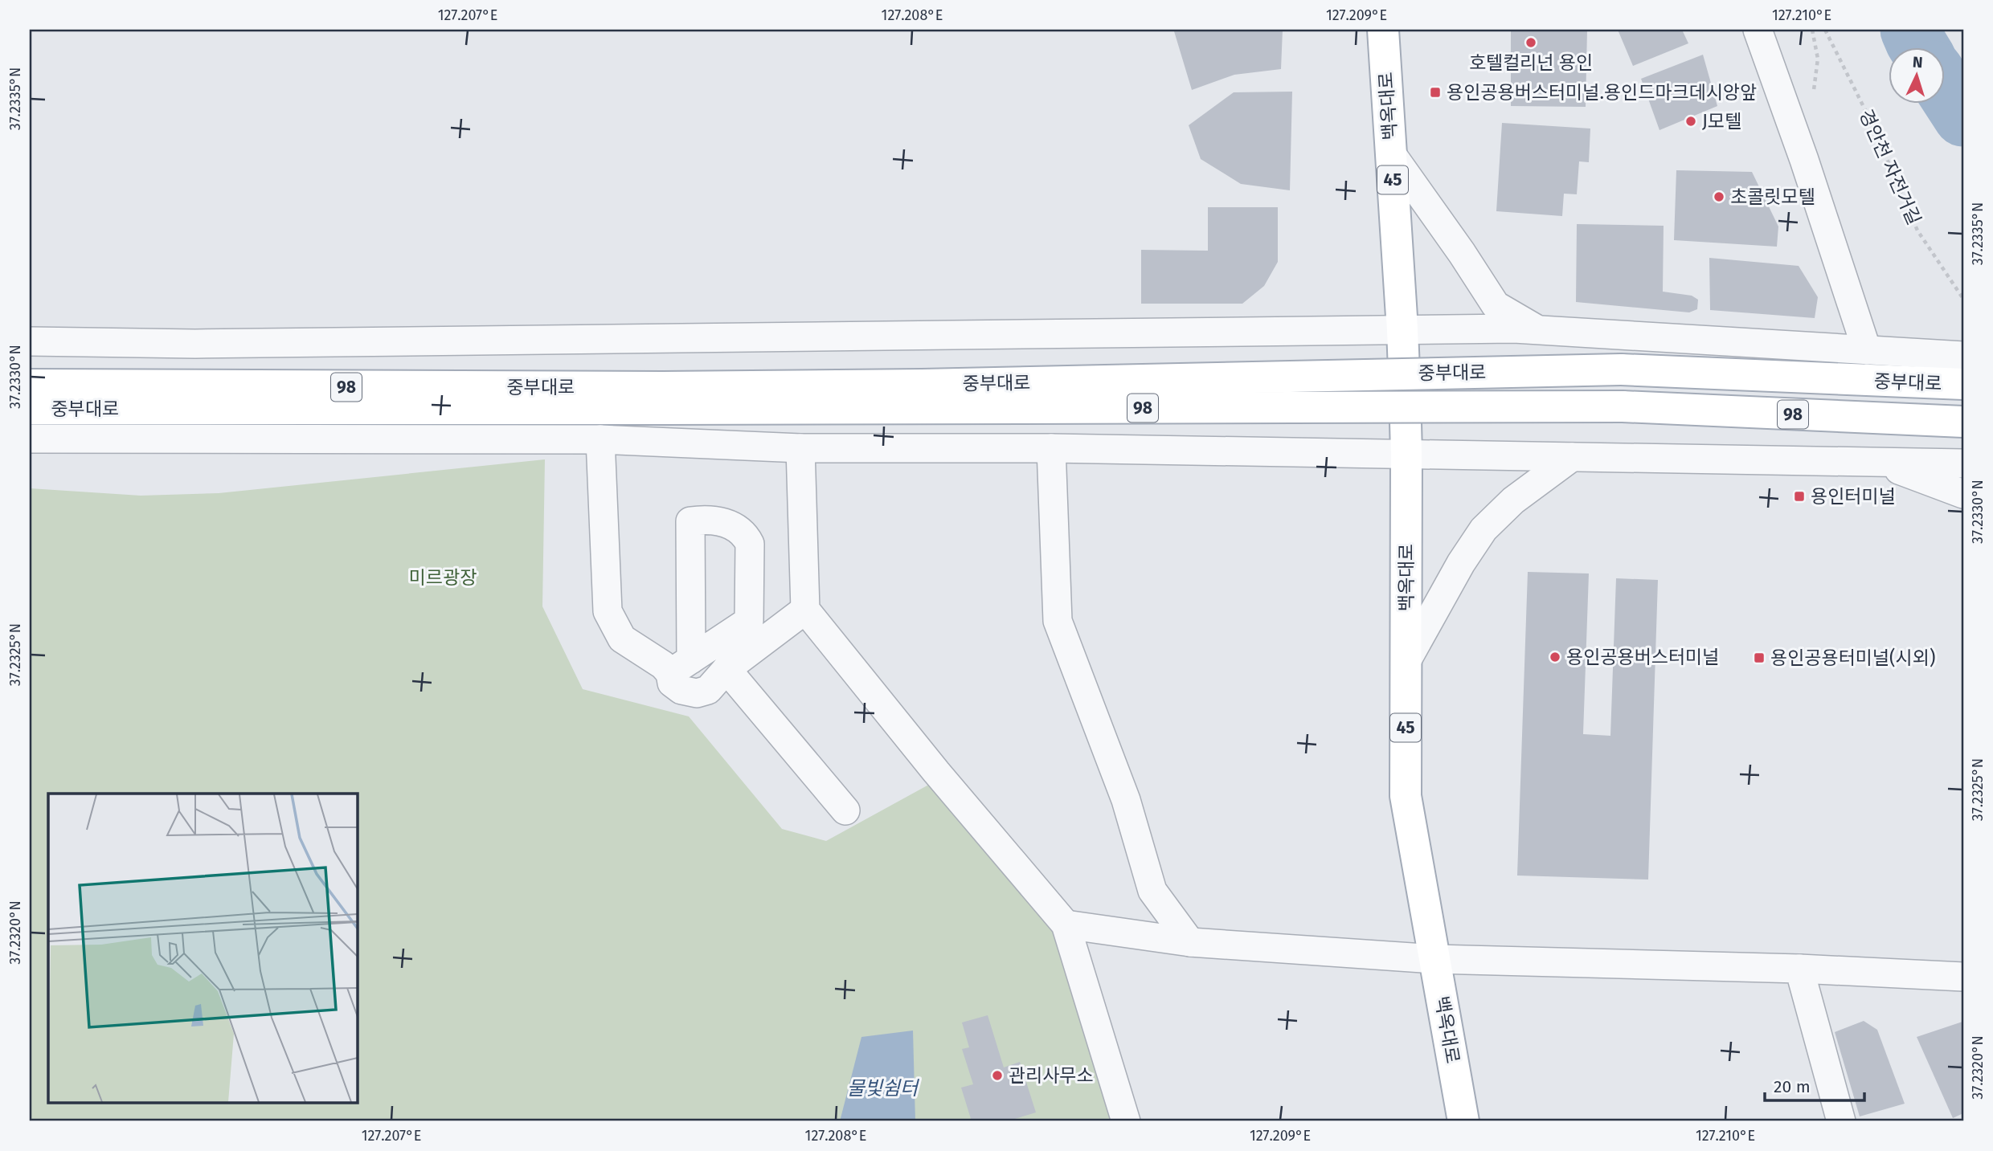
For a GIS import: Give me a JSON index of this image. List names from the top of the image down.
{
  "streets": {
    "main road": [
      "백옥대로",
      "45",
      "중부대로",
      "98"
    ],
    "path": ["경안천 자전거길"]
  },
  "water": ["물빛쉼터"],
  "parks": ["미르광장"],
  "places": {
    "other": [
      "호텔컬리넌 용인",
      "J모텔",
      "초콜릿모텔",
      "용인공용버스터미널",
      "관리사무소"
    ],
    "transit": ["용인공용버스터미널.용인드마크데시앙앞", "용인터미널", "용인공용터미널(시외)"]
  },
  "scale_bar": "20 m",
  "north": "top",
  "coordinates": [
    "127.207°E",
    "127.208°E",
    "127.209°E",
    "127.210°E",
    "37.2335°N",
    "37.2330°N",
    "37.2325°N",
    "37.2320°N"
  ]
}
